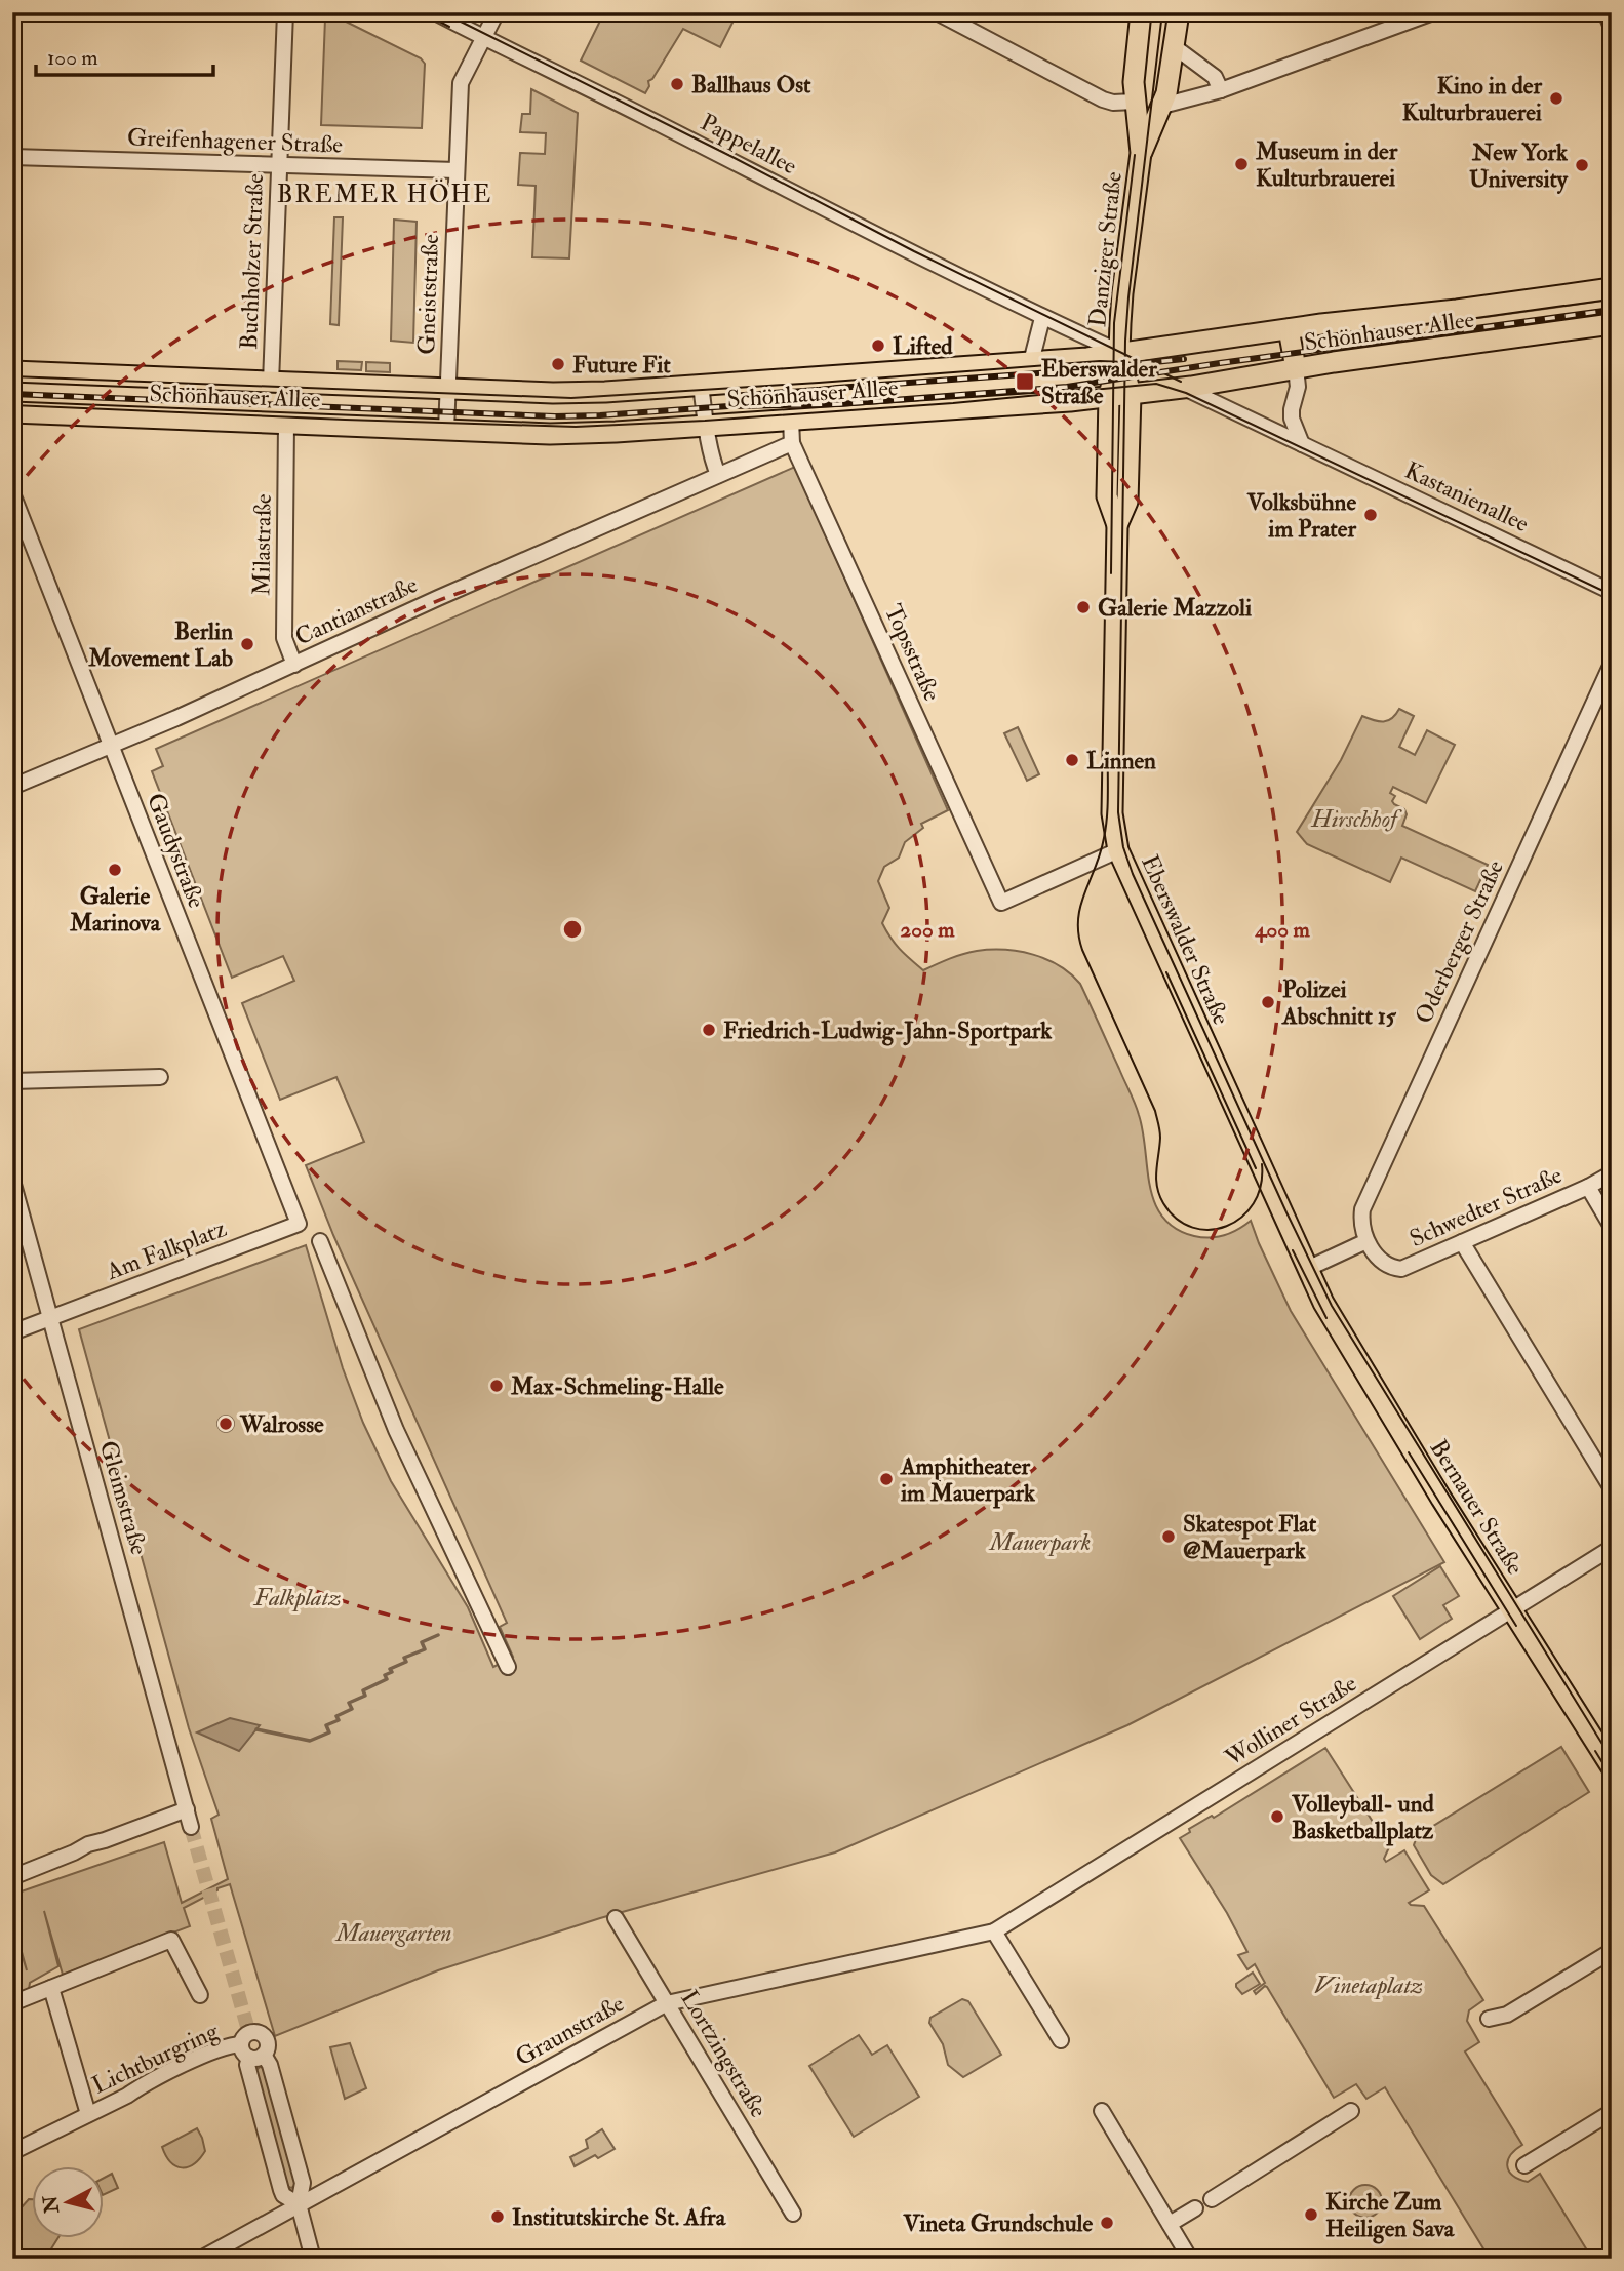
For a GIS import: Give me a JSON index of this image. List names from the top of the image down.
{
  "streets": {
    "main road": [
      "Danziger Straße",
      "Schönhauser Allee",
      "Eberswalder Straße",
      "Bernauer Straße"
    ],
    "street": [
      "Greifenhagener Straße",
      "Pappelallee",
      "Buchholzer Straße",
      "Gneiststraße",
      "Kastanienallee",
      "Milastraße",
      "Cantianstraße",
      "Topsstraße",
      "Gaudystraße",
      "Oderberger Straße",
      "Schwedter Straße",
      "Am Falkplatz",
      "Gleimstraße",
      "Wolliner Straße",
      "Graunstraße",
      "Lortzingstraße",
      "Lichtburgring"
    ]
  },
  "crossings": [
    ["Greifenhagener Straße", "Buchholzer Straße"],
    ["Greifenhagener Straße", "Gneiststraße"],
    ["Pappelallee", "Danziger Straße"],
    ["Pappelallee", "Gneiststraße"],
    ["Pappelallee", "Schönhauser Allee"],
    ["Pappelallee", "Eberswalder Straße"],
    ["Danziger Straße", "Schönhauser Allee"],
    ["Danziger Straße", "Eberswalder Straße"],
    ["Buchholzer Straße", "Schönhauser Allee"],
    ["Gneiststraße", "Schönhauser Allee"],
    ["Schönhauser Allee", "Kastanienallee"],
    ["Schönhauser Allee", "Milastraße"],
    ["Schönhauser Allee", "Topsstraße"],
    ["Schönhauser Allee", "Eberswalder Straße"],
    ["Milastraße", "Cantianstraße"],
    ["Cantianstraße", "Topsstraße"],
    ["Cantianstraße", "Gaudystraße"],
    ["Topsstraße", "Eberswalder Straße"],
    ["Gaudystraße", "Am Falkplatz"],
    ["Eberswalder Straße", "Bernauer Straße"],
    ["Oderberger Straße", "Schwedter Straße"],
    ["Am Falkplatz", "Gleimstraße"],
    ["Bernauer Straße", "Wolliner Straße"],
    ["Wolliner Straße", "Graunstraße"],
    ["Graunstraße", "Lortzingstraße"]
  ],
  "districts": ["BREMER HÖHE"],
  "parks": [
    "Hirschhof",
    "Mauerpark",
    "Falkplatz",
    "Mauergarten",
    "Vinetaplatz"
  ],
  "places": {
    "other": [
      "Ballhaus Ost",
      "Kino in der Kulturbrauerei",
      "Museum in der Kulturbrauerei",
      "New York University",
      "Lifted",
      "Future Fit",
      "Volksbühne im Prater",
      "Galerie Mazzoli",
      "Berlin Movement Lab",
      "Linnen",
      "Galerie Marinova",
      "Polizei Abschnitt 15",
      "Friedrich-Ludwig-Jahn-Sportpark",
      "Max-Schmeling-Halle",
      "Walrosse",
      "Amphitheater im Mauerpark",
      "Skatespot Flat @Mauerpark",
      "Volleyball- und Basketballplatz",
      "Kirche Zum Heiligen Sava",
      "Institutskirche St. Afra",
      "Vineta Grundschule"
    ],
    "transit": ["Eberswalder Straße"]
  },
  "scale_bar": "100 m",
  "north": "left",
  "rings": ["200 m", "400 m"]
}
